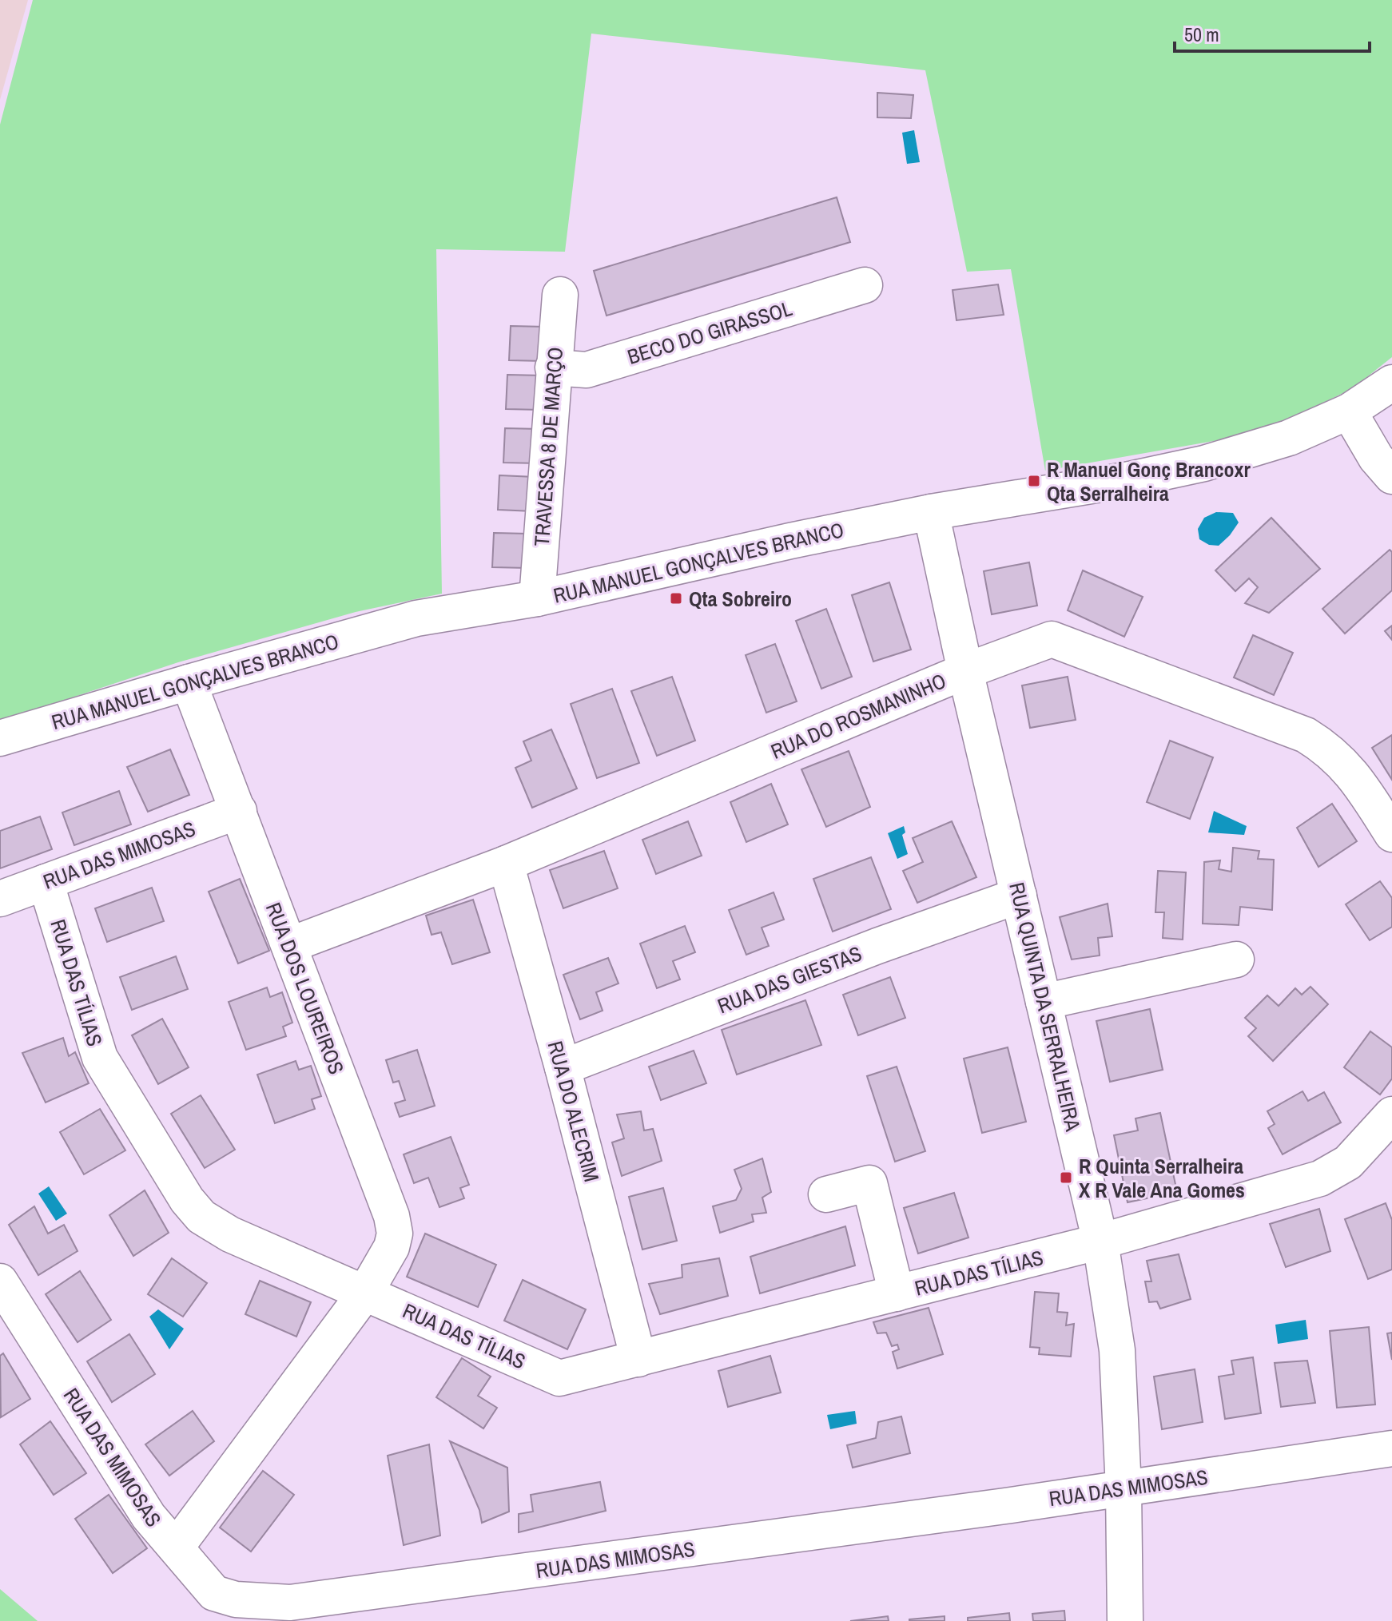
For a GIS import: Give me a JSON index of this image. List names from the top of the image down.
{
  "streets": {
    "street": [
      "BECO DO GIRASSOL",
      "TRAVESSA 8 DE MARÇO",
      "RUA MANUEL GONÇALVES BRANCO",
      "RUA DO ROSMANINHO",
      "RUA DAS MIMOSAS",
      "RUA DAS GIESTAS",
      "RUA DAS TÍLIAS",
      "RUA DOS LOUREIROS",
      "RUA QUINTA DA SERRALHEIRA",
      "RUA DO ALECRIM"
    ]
  },
  "crossings": [
    ["BECO DO GIRASSOL", "TRAVESSA 8 DE MARÇO"],
    ["TRAVESSA 8 DE MARÇO", "RUA MANUEL GONÇALVES BRANCO"],
    ["RUA MANUEL GONÇALVES BRANCO", "RUA DOS LOUREIROS"],
    ["RUA MANUEL GONÇALVES BRANCO", "RUA QUINTA DA SERRALHEIRA"],
    ["RUA DO ROSMANINHO", "RUA DOS LOUREIROS"],
    ["RUA DO ROSMANINHO", "RUA QUINTA DA SERRALHEIRA"],
    ["RUA DO ROSMANINHO", "RUA DO ALECRIM"],
    ["RUA DAS MIMOSAS", "RUA DAS TÍLIAS"],
    ["RUA DAS MIMOSAS", "RUA DOS LOUREIROS"],
    ["RUA DAS MIMOSAS", "RUA QUINTA DA SERRALHEIRA"],
    ["RUA DAS GIESTAS", "RUA QUINTA DA SERRALHEIRA"],
    ["RUA DAS GIESTAS", "RUA DO ALECRIM"],
    ["RUA DAS TÍLIAS", "RUA DOS LOUREIROS"],
    ["RUA DAS TÍLIAS", "RUA QUINTA DA SERRALHEIRA"],
    ["RUA DAS TÍLIAS", "RUA DO ALECRIM"]
  ],
  "places": {
    "transit": ["R Manuel Gonç Brancoxr Qta Serralheira", "Qta Sobreiro", "R Quinta Serralheira X R Vale Ana Gomes"]
  },
  "scale_bar": "50 m"
}
